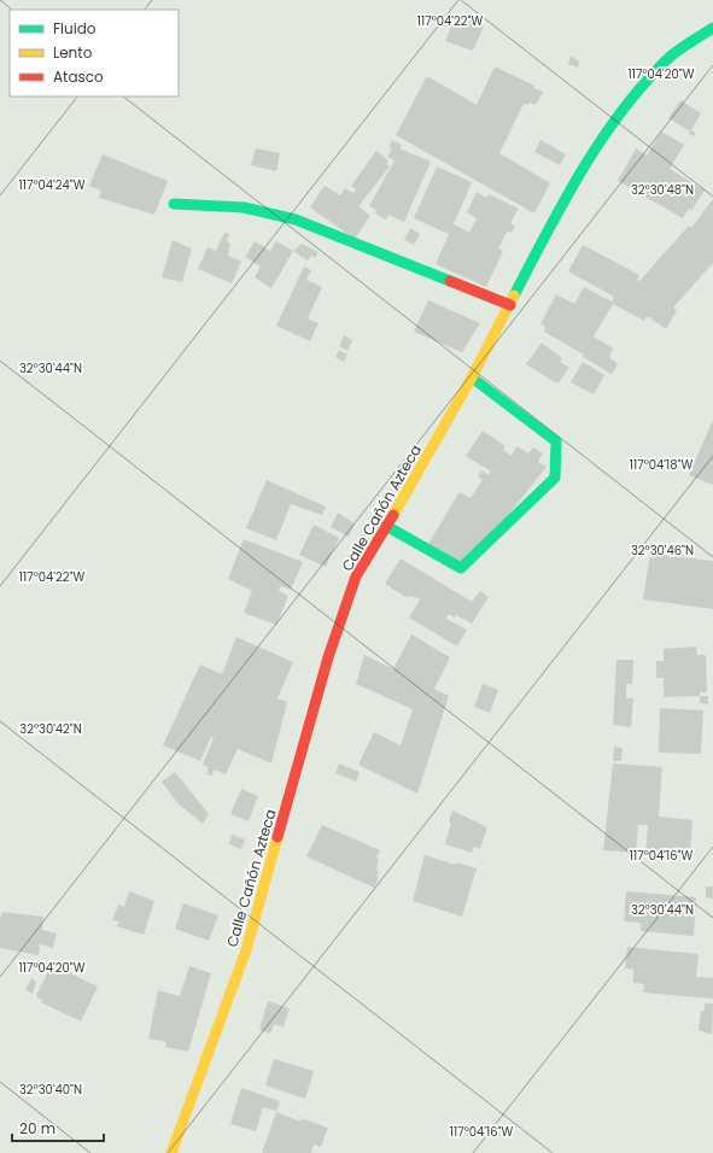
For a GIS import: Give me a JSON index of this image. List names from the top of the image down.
{
  "streets": {
    "main road": ["Calle Cañón Azteca"]
  },
  "legend": ["Fluido", "Lento", "Atasco"],
  "scale_bar": "20 m",
  "coordinates": [
    "117°04'22\"W",
    "117°04'20\"W",
    "117°04'24\"W",
    "32°30'48\"N",
    "32°30'44\"N",
    "117°04'18\"W",
    "32°30'46\"N",
    "32°30'42\"N",
    "117°04'16\"W",
    "32°30'40\"N"
  ]
}
